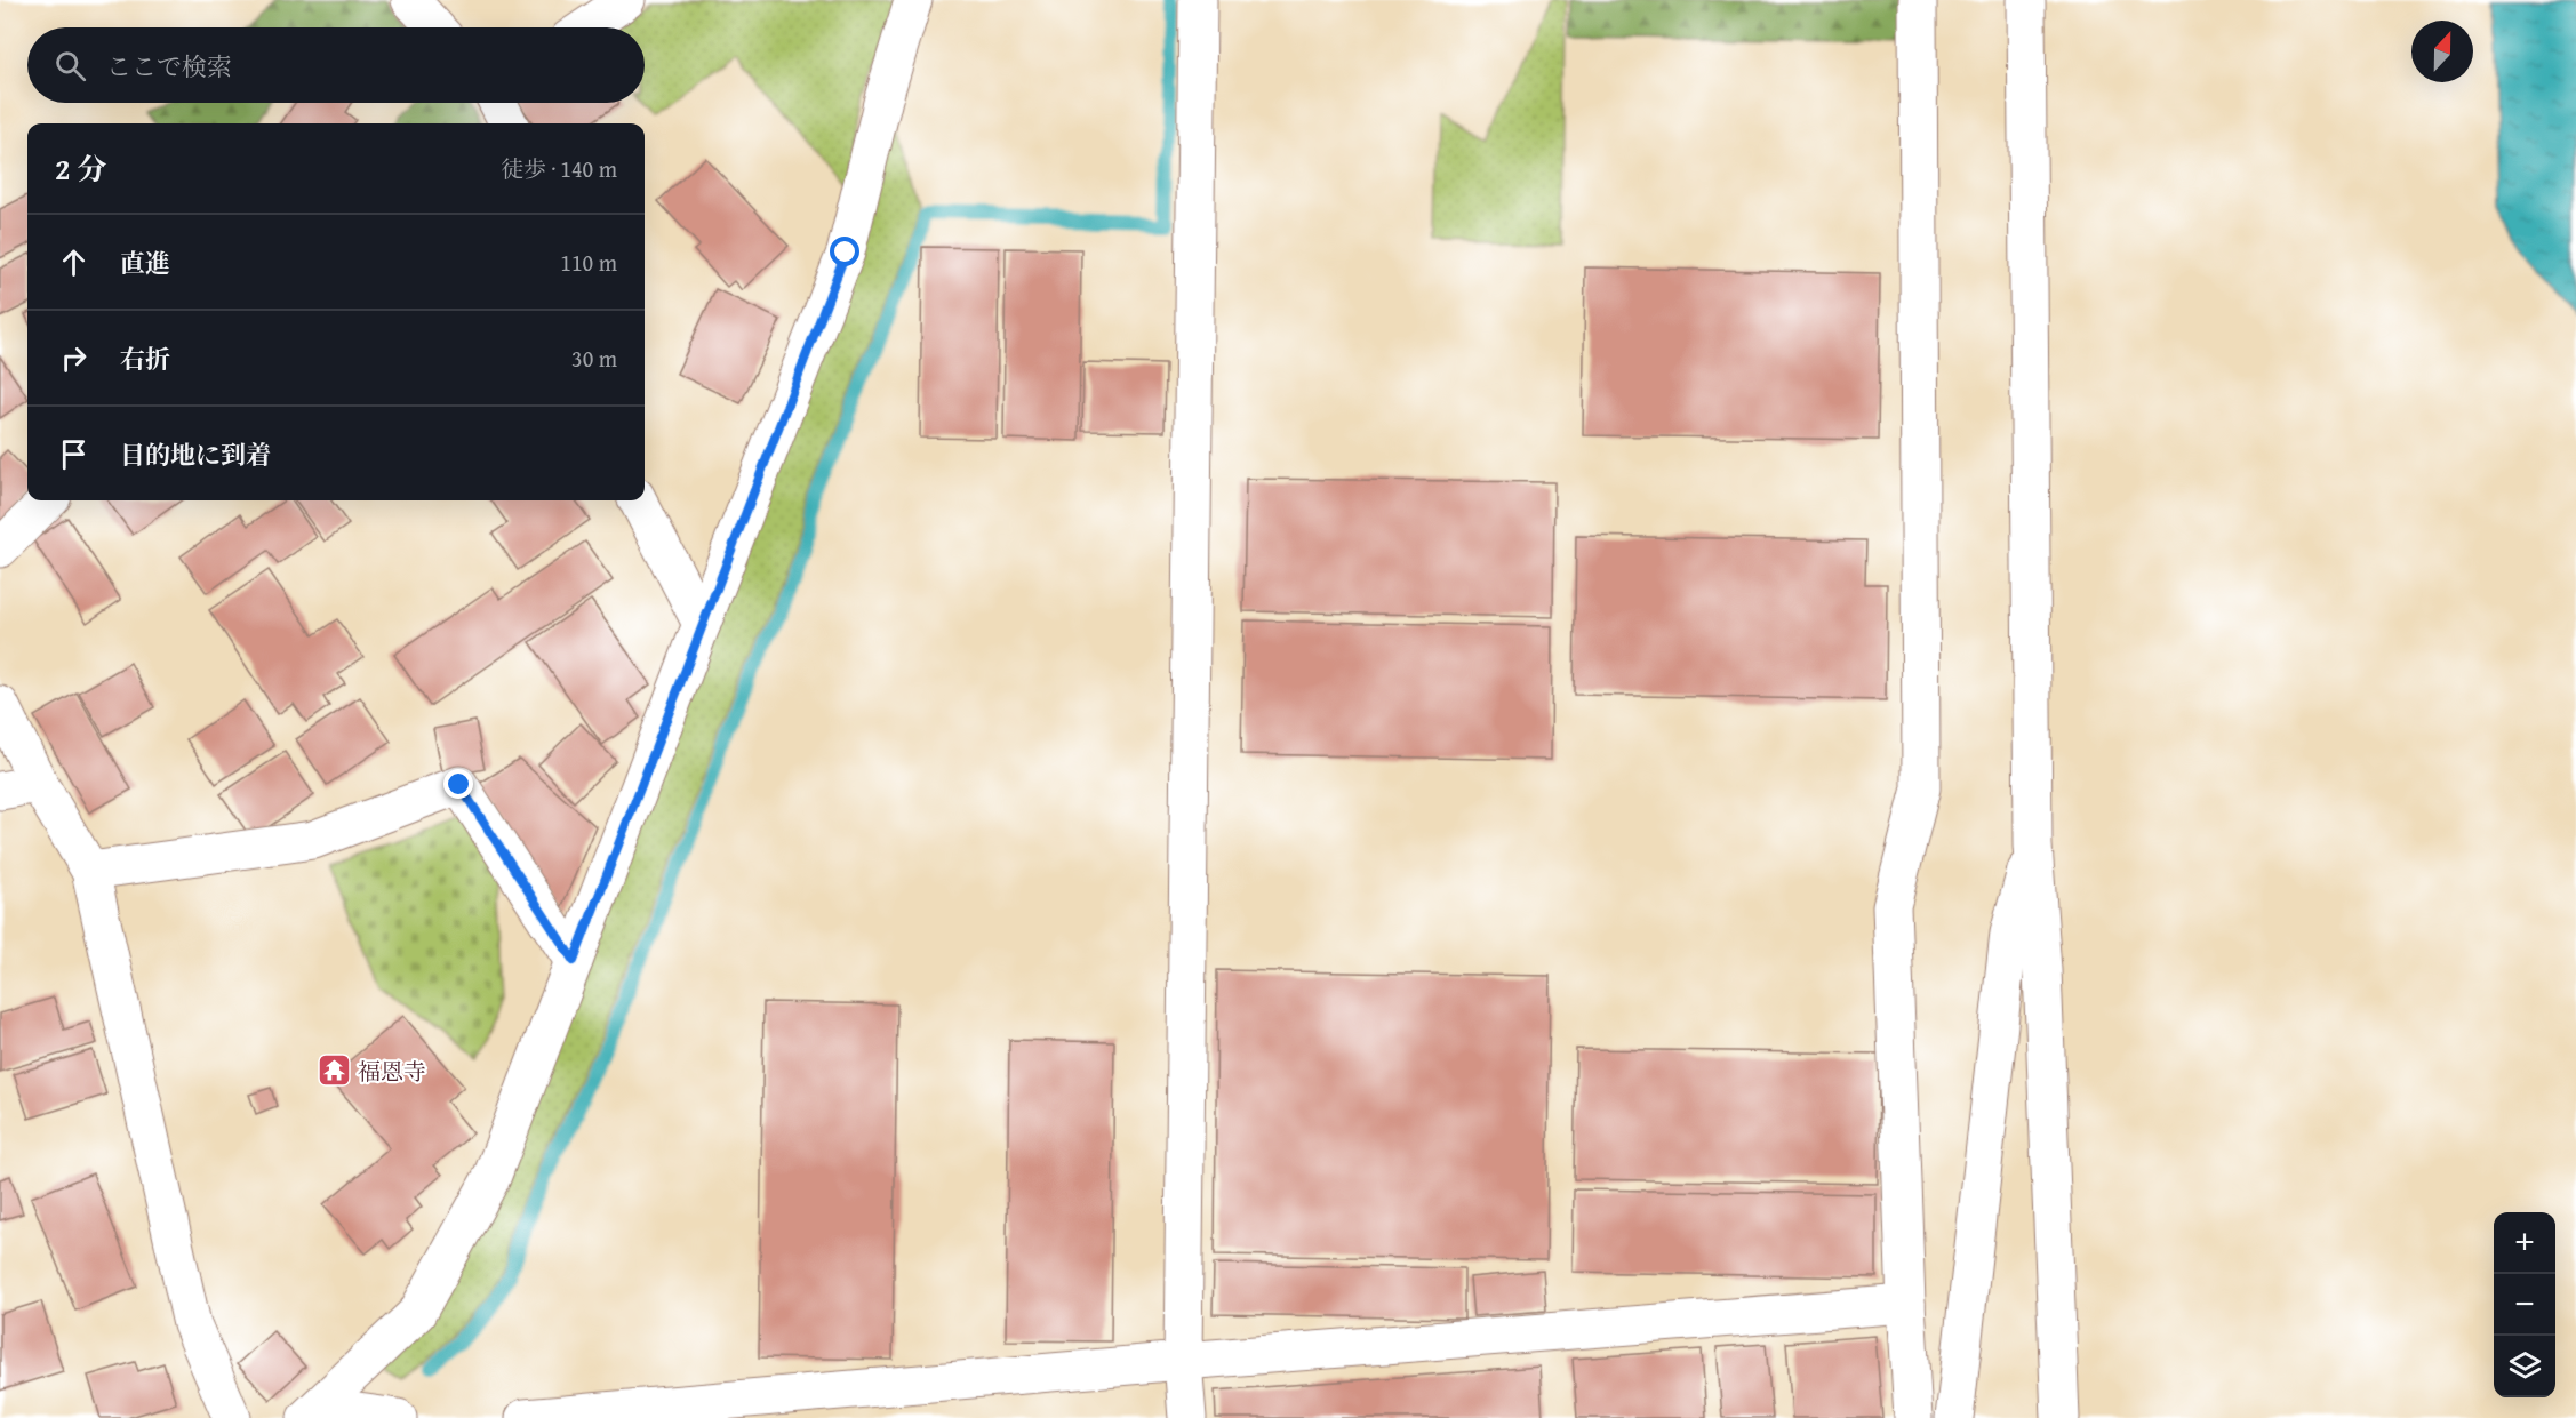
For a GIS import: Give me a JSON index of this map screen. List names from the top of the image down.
{
  "places": {
    "temple": ["福恩寺"]
  },
  "north": "top",
  "page": {
    "search": "ここで検索",
    "heading": ["2 分", "徒歩 · 140 m"],
    "list": [
      ["直進", "110 m"],
      ["右折", "30 m"],
      "目的地に到着"
    ],
    "map_buttons": ["+", "−"]
  }
}
